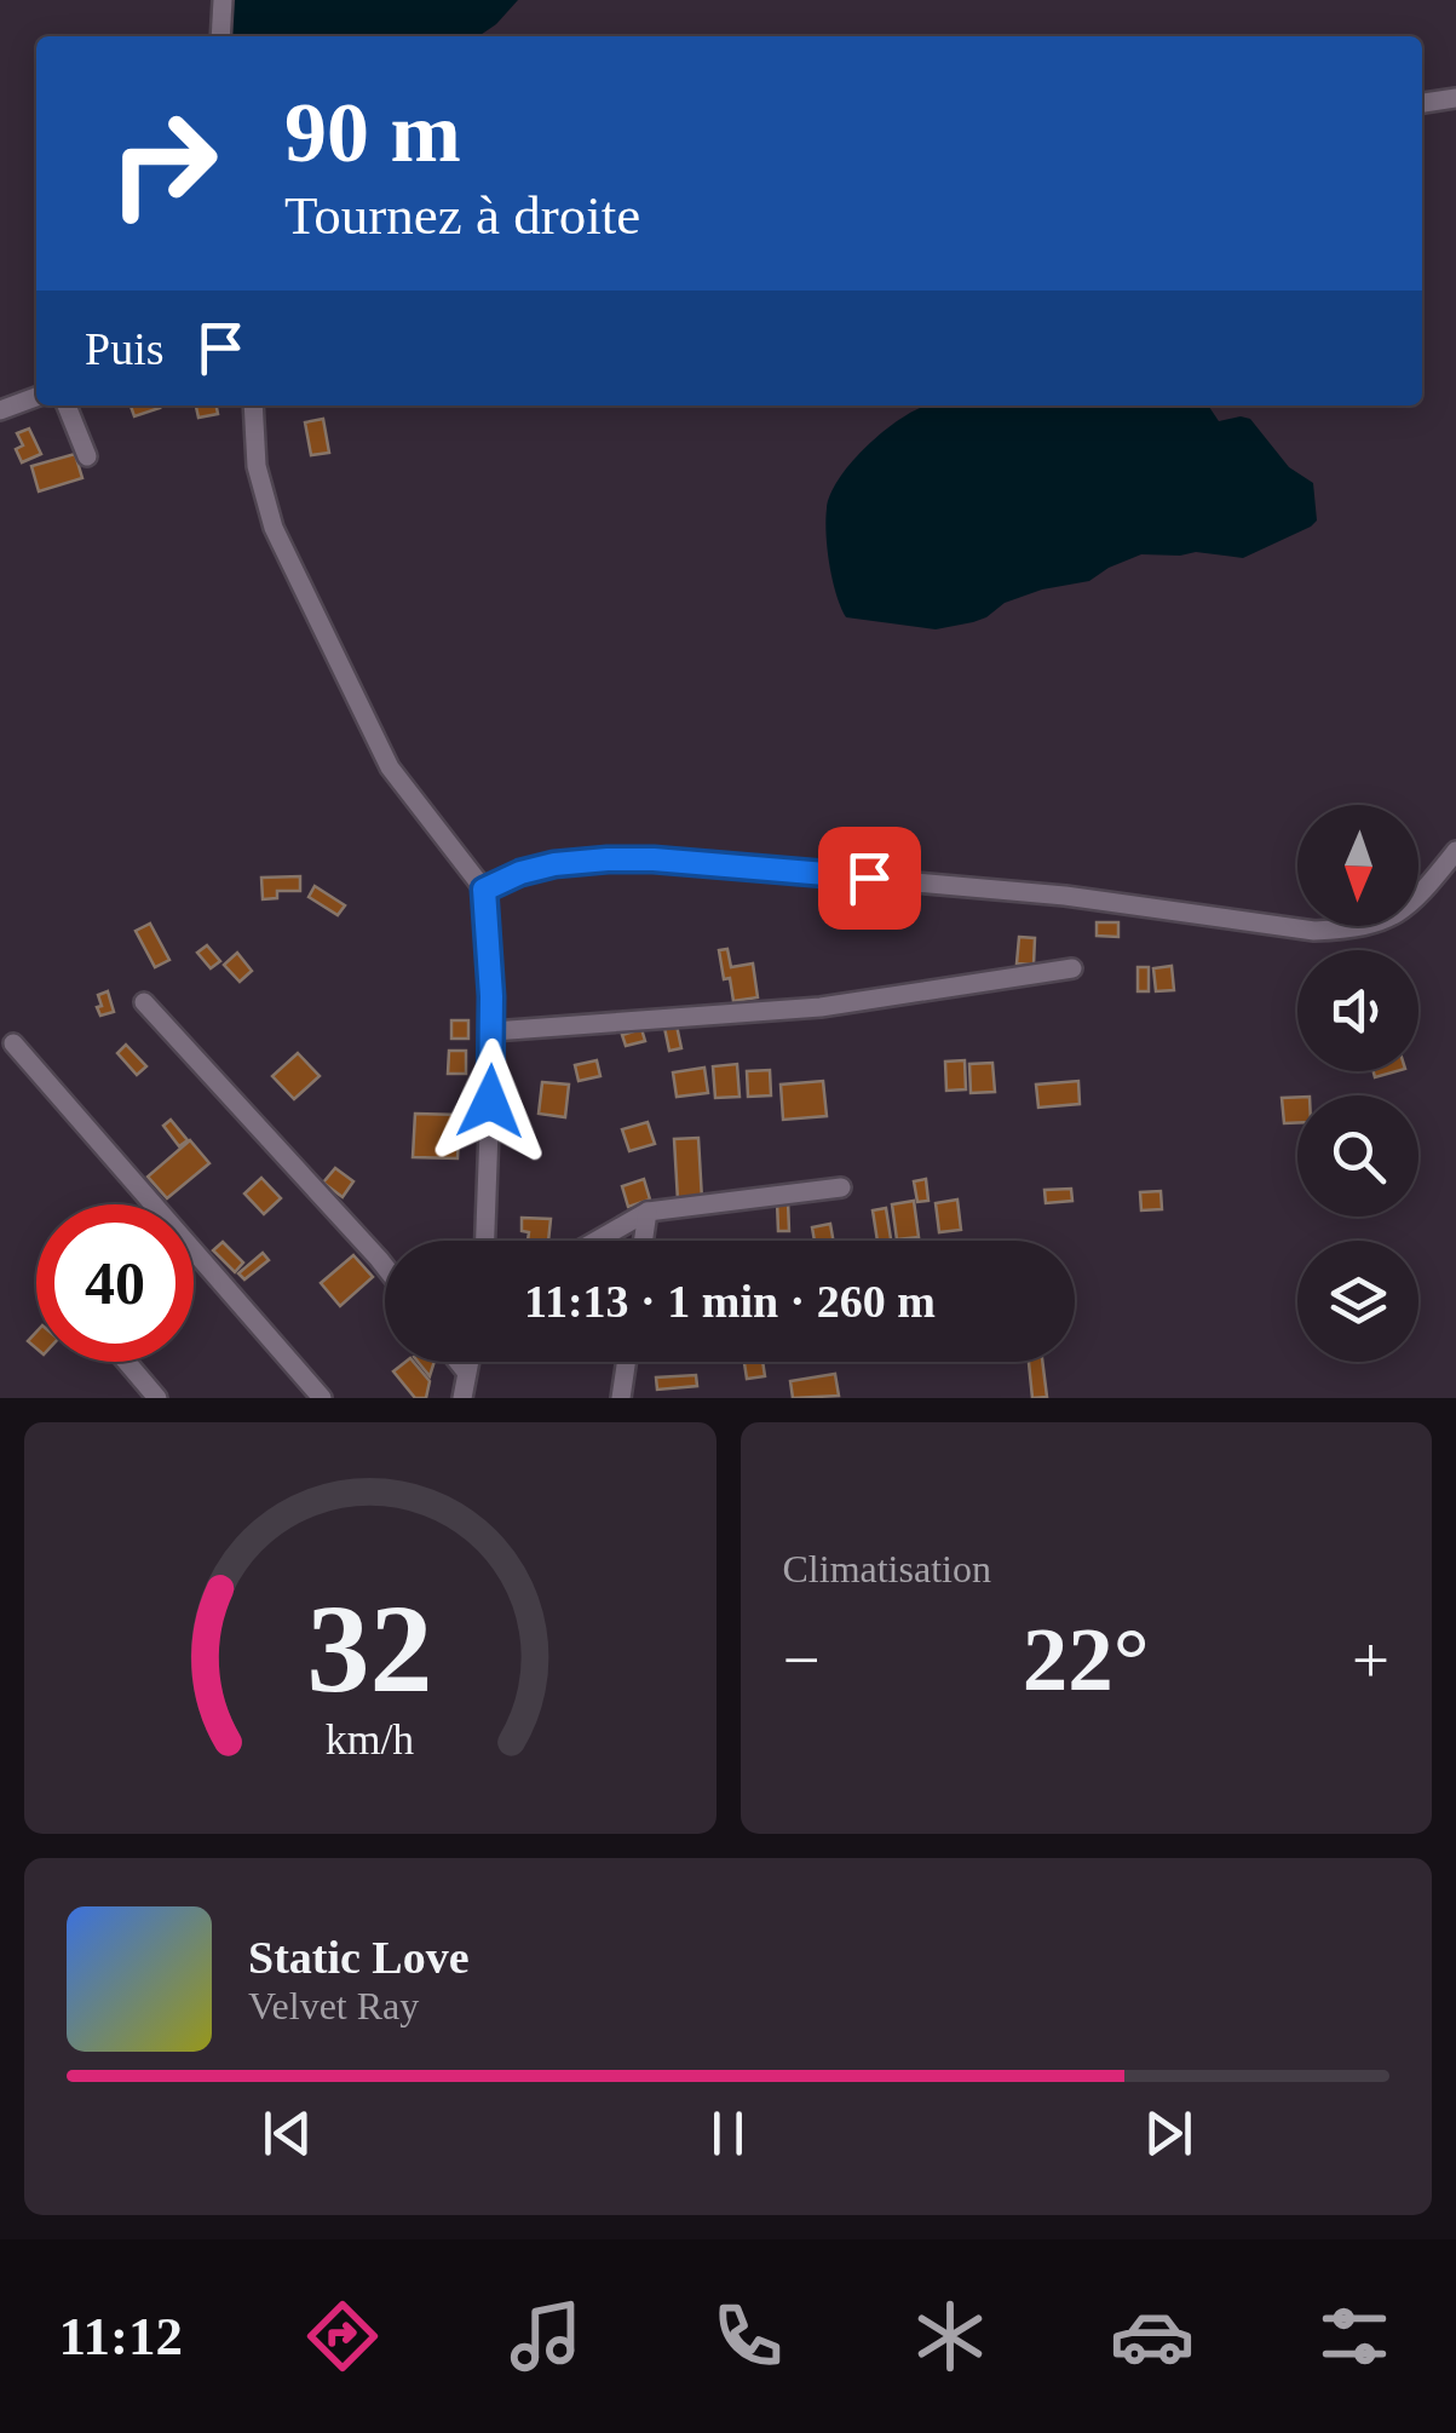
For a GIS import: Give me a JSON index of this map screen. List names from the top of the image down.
{
  "north": "bottom",
  "page": {
    "turn": ["90 m", "Tournez à droite"],
    "then": "Puis",
    "limit": "40",
    "trip": "11:13 · 1 min · 260 m",
    "tile": "Climatisation",
    "heat": ["−", "22°", "+"],
    "song": ["Static Love", "Velvet Ray"],
    "tabs": "11:12",
    "gauge": ["32", "km/h"]
  }
}
